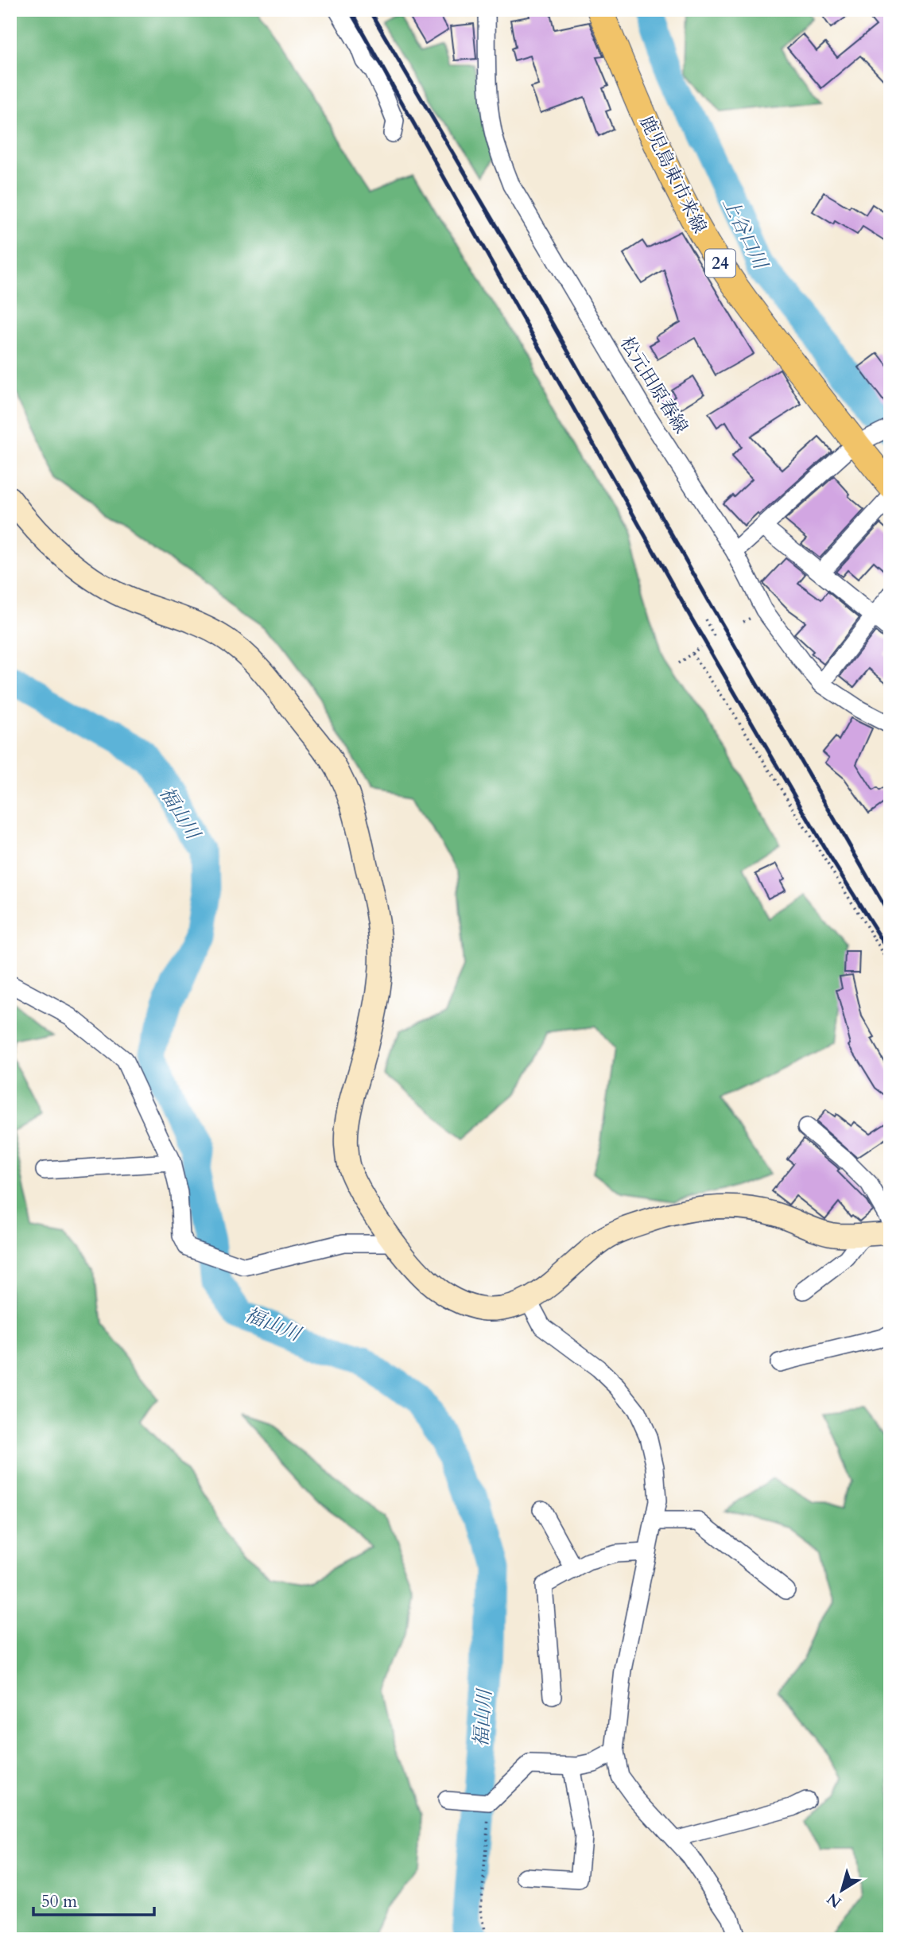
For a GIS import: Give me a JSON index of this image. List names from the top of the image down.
{
  "streets": {
    "main road": ["鹿児島東市来線", "24"],
    "street": ["松元田原春線"]
  },
  "water": ["上谷口川", "福山川"],
  "scale_bar": "50 m",
  "north": "bottom left"
}
